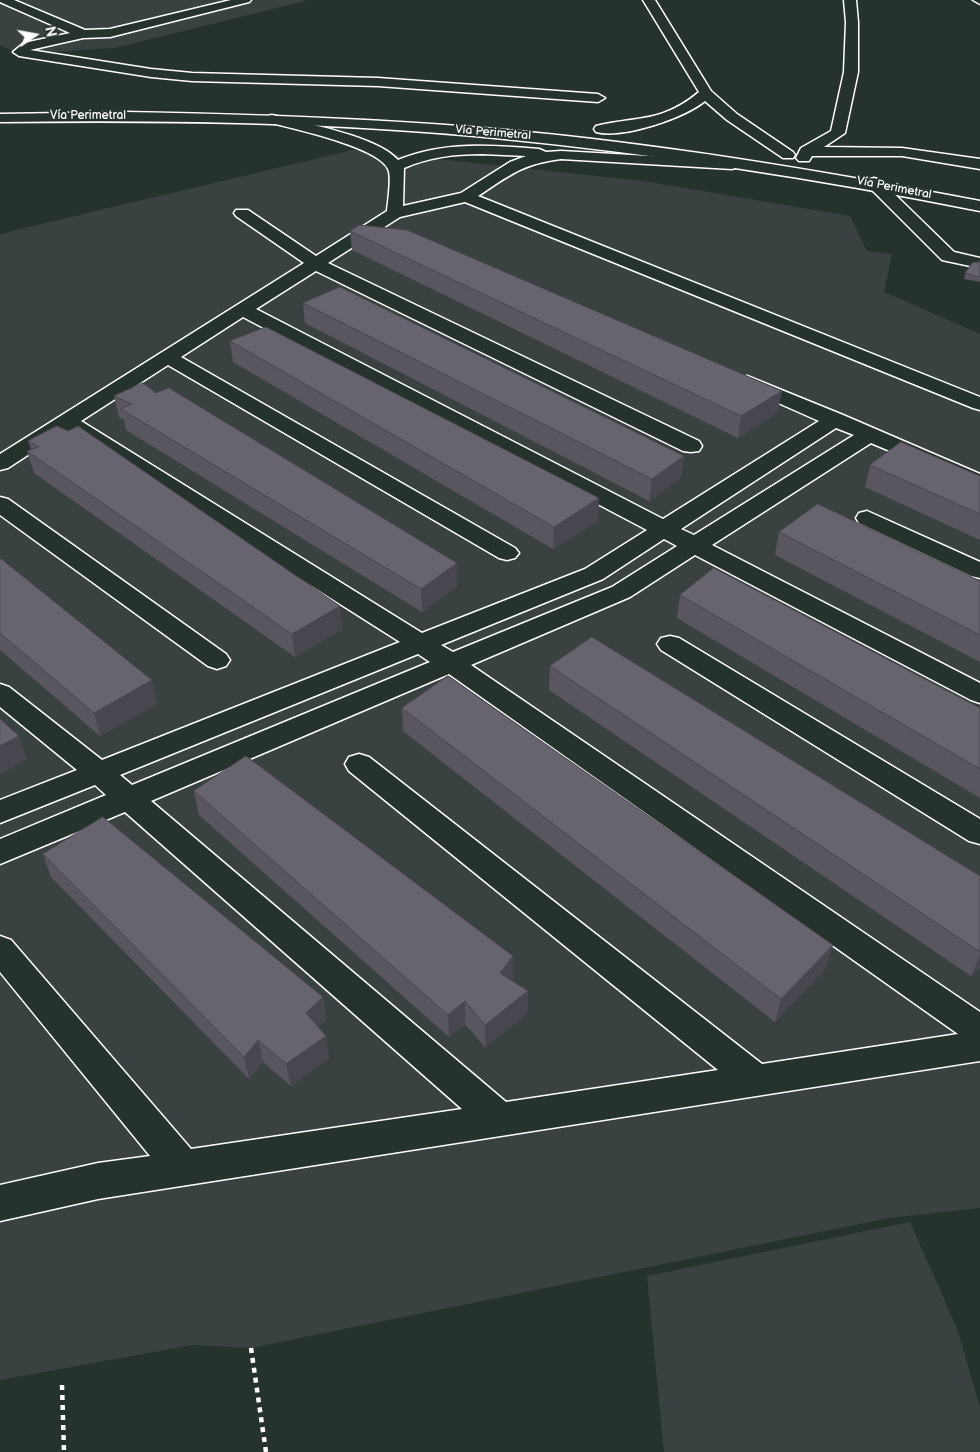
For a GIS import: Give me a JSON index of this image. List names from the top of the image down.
{
  "streets": {
    "main road": ["Vía Perimetral"]
  },
  "north": "right"
}
